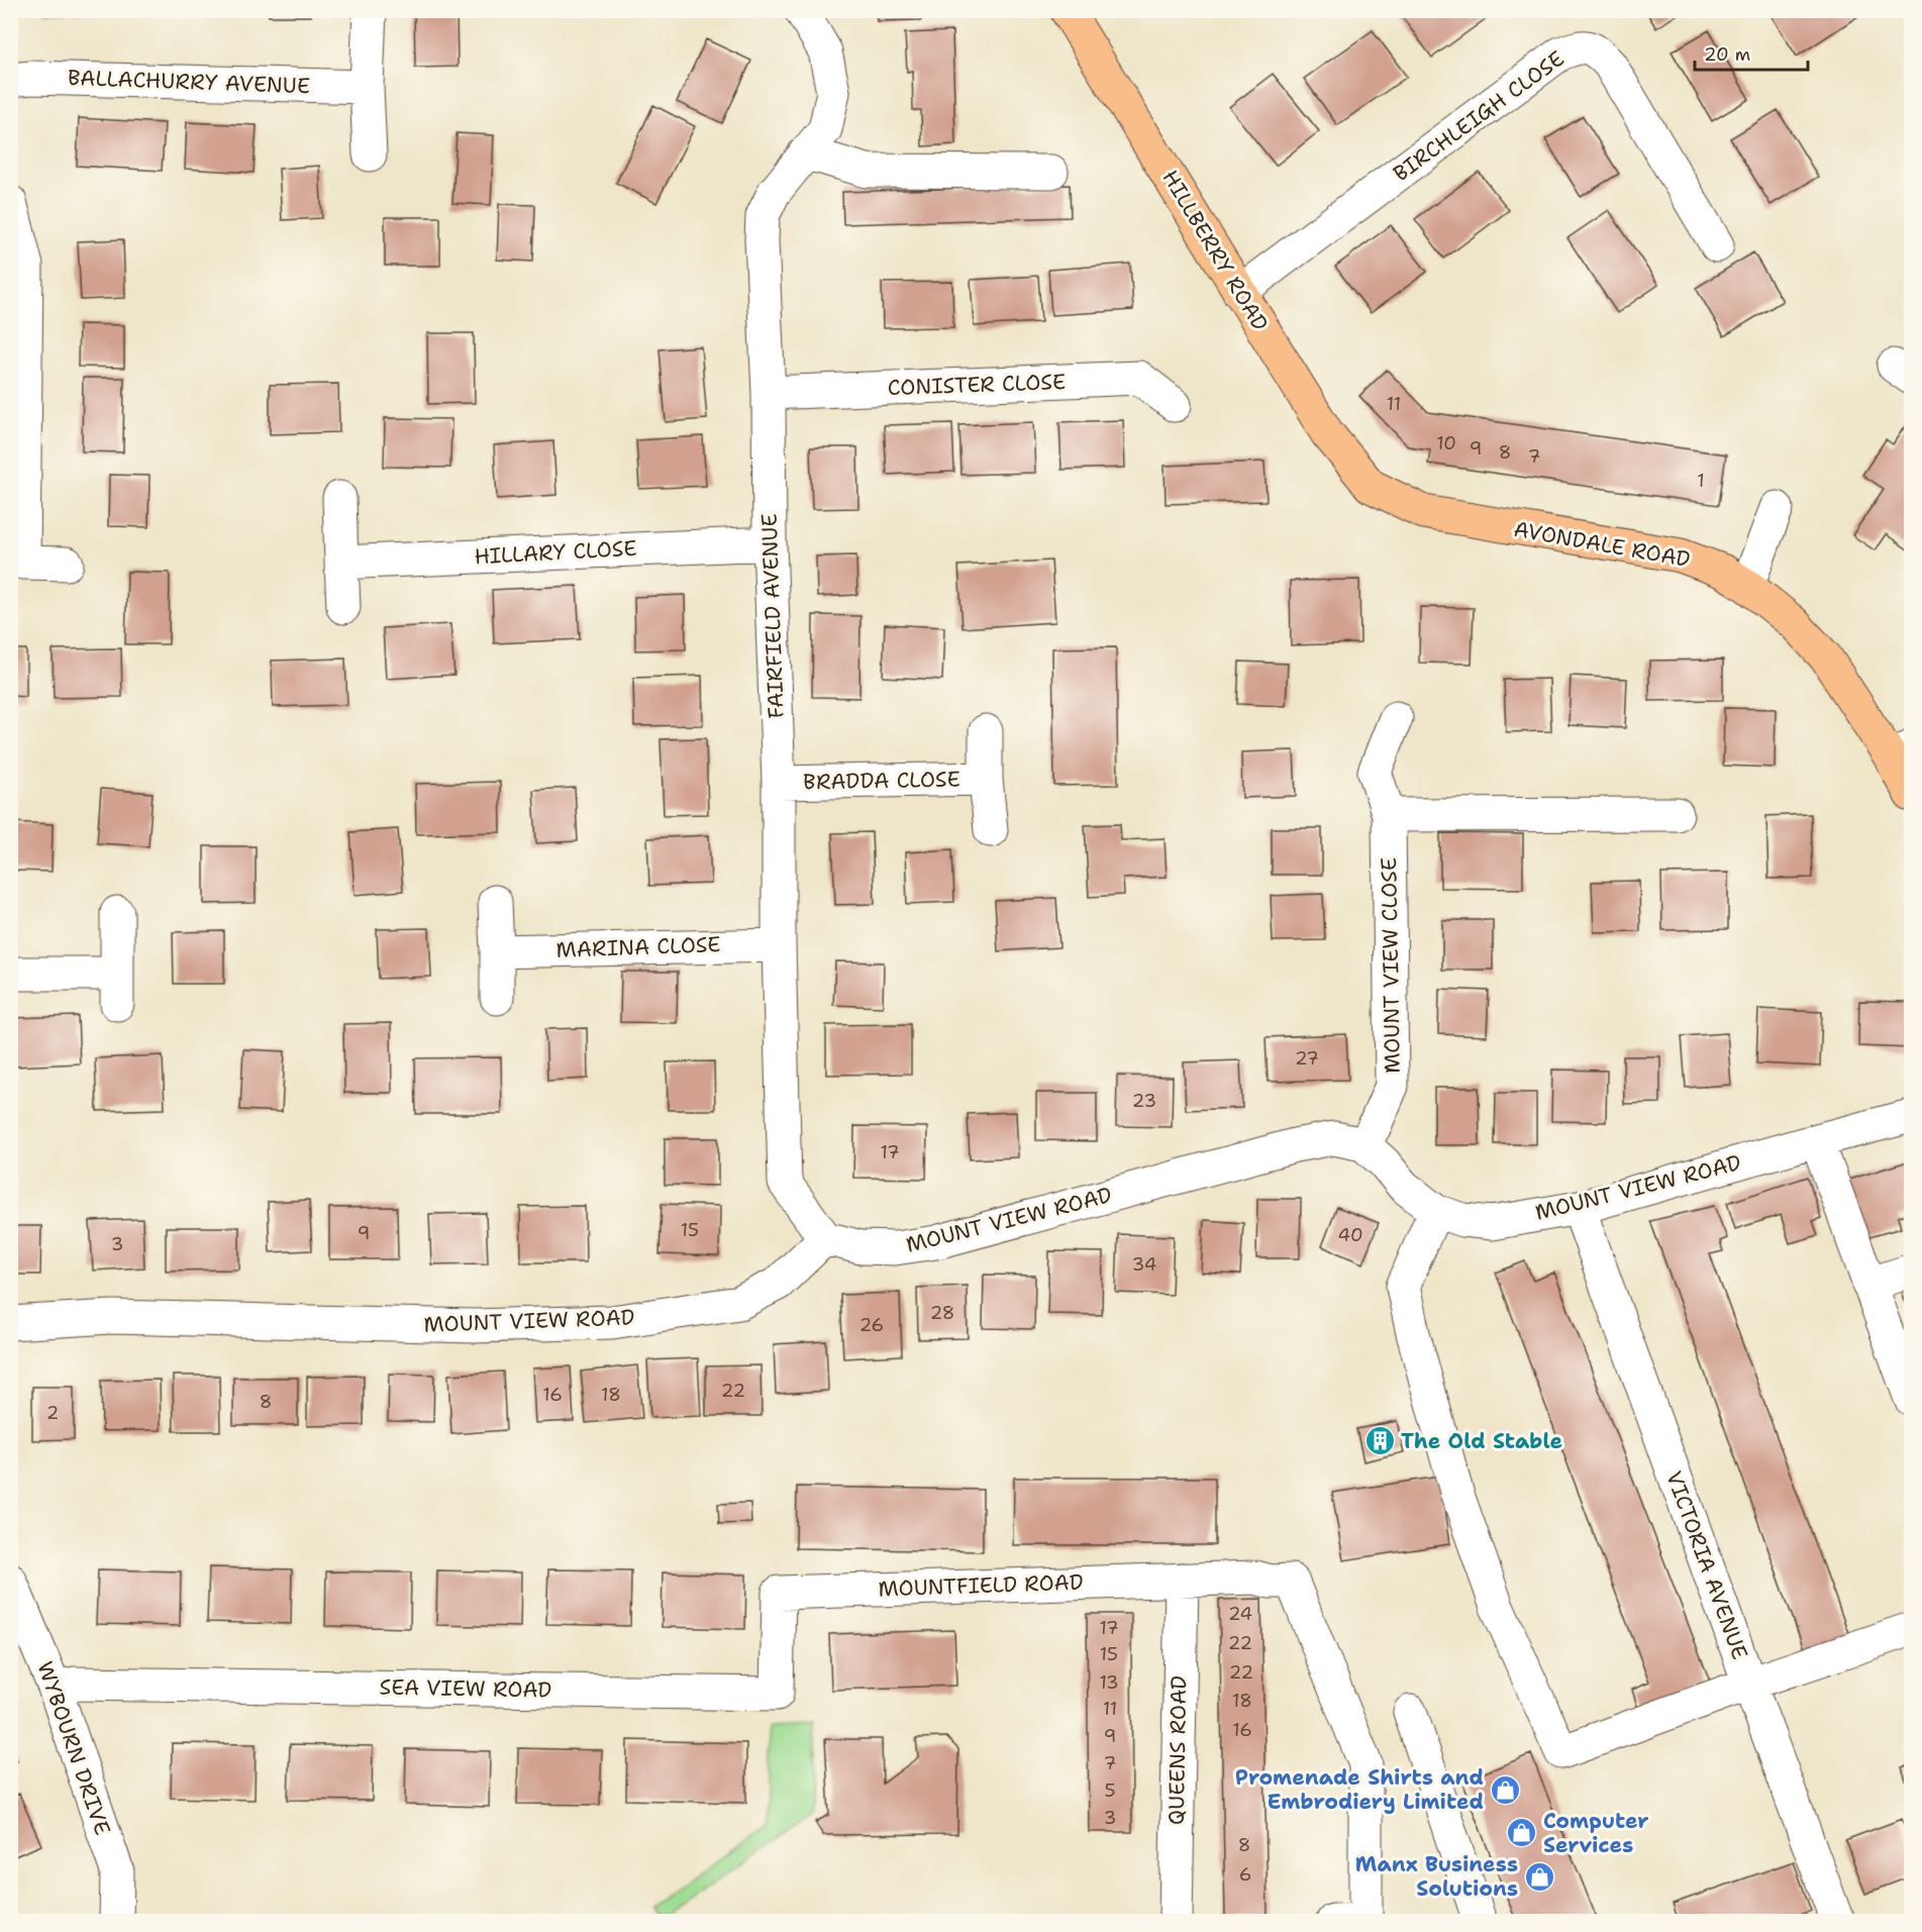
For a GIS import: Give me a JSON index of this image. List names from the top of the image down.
{
  "streets": {
    "highway": ["HILLBERRY ROAD", "AVONDALE ROAD"],
    "street": [
      "BALLACHURRY AVENUE",
      "BIRCHLEIGH CLOSE",
      "CONISTER CLOSE",
      "HILLARY CLOSE",
      "FAIRFIELD AVENUE",
      "BRADDA CLOSE",
      "MARINA CLOSE",
      "MOUNT VIEW CLOSE",
      "MOUNT VIEW ROAD",
      "VICTORIA AVENUE",
      "MOUNTFIELD ROAD",
      "SEA VIEW ROAD",
      "WYBOURN DRIVE",
      "QUEENS ROAD"
    ]
  },
  "crossings": [
    ["BIRCHLEIGH CLOSE", "HILLBERRY ROAD"],
    ["HILLBERRY ROAD", "AVONDALE ROAD"],
    ["CONISTER CLOSE", "FAIRFIELD AVENUE"],
    ["HILLARY CLOSE", "FAIRFIELD AVENUE"],
    ["FAIRFIELD AVENUE", "BRADDA CLOSE"],
    ["FAIRFIELD AVENUE", "MARINA CLOSE"],
    ["FAIRFIELD AVENUE", "MOUNT VIEW ROAD"],
    ["MOUNT VIEW CLOSE", "MOUNT VIEW ROAD"],
    ["MOUNT VIEW ROAD", "VICTORIA AVENUE"],
    ["MOUNTFIELD ROAD", "SEA VIEW ROAD"],
    ["MOUNTFIELD ROAD", "QUEENS ROAD"],
    ["SEA VIEW ROAD", "WYBOURN DRIVE"]
  ],
  "places": {
    "building": ["The Old Stable"],
    "shop": ["Promenade Shirts and Embrodiery Limited", "Computer Services", "Manx Business Solutions"]
  },
  "house_numbers": [
    "11",
    "10",
    "9",
    "8",
    "7",
    "1",
    "27",
    "23",
    "17",
    "15",
    "9",
    "40",
    "3",
    "34",
    "28",
    "26",
    "22",
    "16",
    "18",
    "8",
    "2",
    "24",
    "17",
    "22",
    "15",
    "22",
    "13",
    "18",
    "11",
    "16",
    "9",
    "7",
    "5",
    "3",
    "8",
    "6"
  ],
  "scale_bar": "20 m"
}
